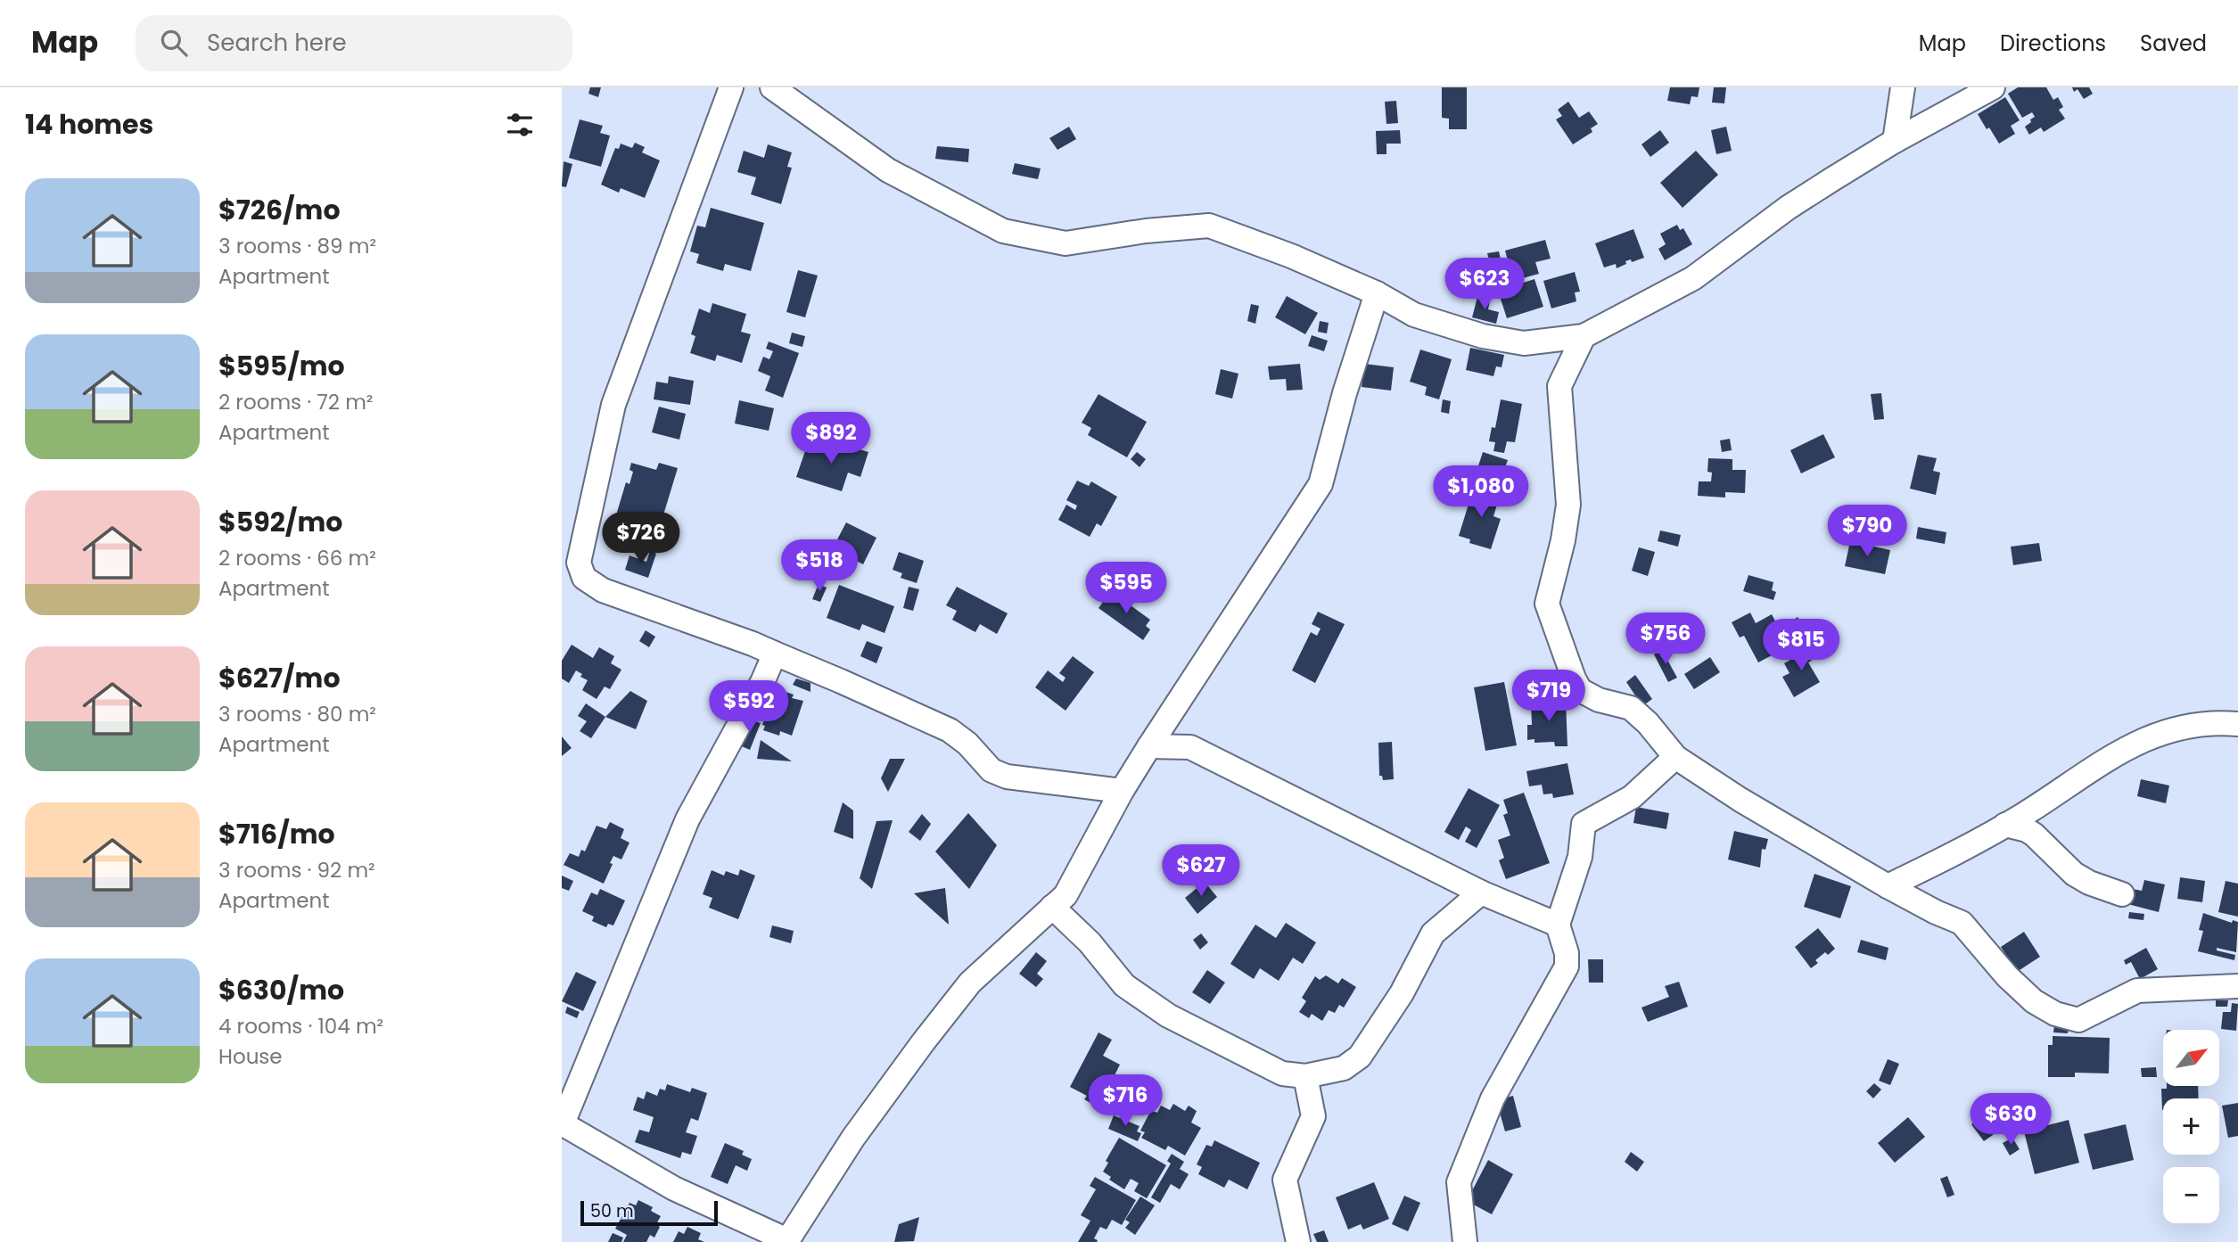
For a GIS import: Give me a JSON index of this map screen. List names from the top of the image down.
{
  "scale_bar": "50 m",
  "north": "top right",
  "page": {
    "header": "Map",
    "search": "Search here",
    "nav": ["Map", "Directions", "Saved"],
    "heading": "14 homes",
    "list": [
      {
        "name": "$726/mo",
        "note": "3 rooms · 89 m² · Apartment"
      },
      {
        "name": "$595/mo",
        "note": "2 rooms · 72 m² · Apartment"
      },
      {
        "name": "$592/mo",
        "note": "2 rooms · 66 m² · Apartment"
      },
      {
        "name": "$627/mo",
        "note": "3 rooms · 80 m² · Apartment"
      },
      {
        "name": "$716/mo",
        "note": "3 rooms · 92 m² · Apartment"
      },
      {
        "name": "$630/mo",
        "note": "4 rooms · 104 m² · House"
      }
    ],
    "price": [
      "$623",
      "$892",
      "$1,080",
      "$790",
      "$726",
      "$518",
      "$595",
      "$756",
      "$815",
      "$719",
      "$592",
      "$627",
      "$716",
      "$630"
    ],
    "map_buttons": ["+", "−"],
    "scale": "50 m"
  }
}
